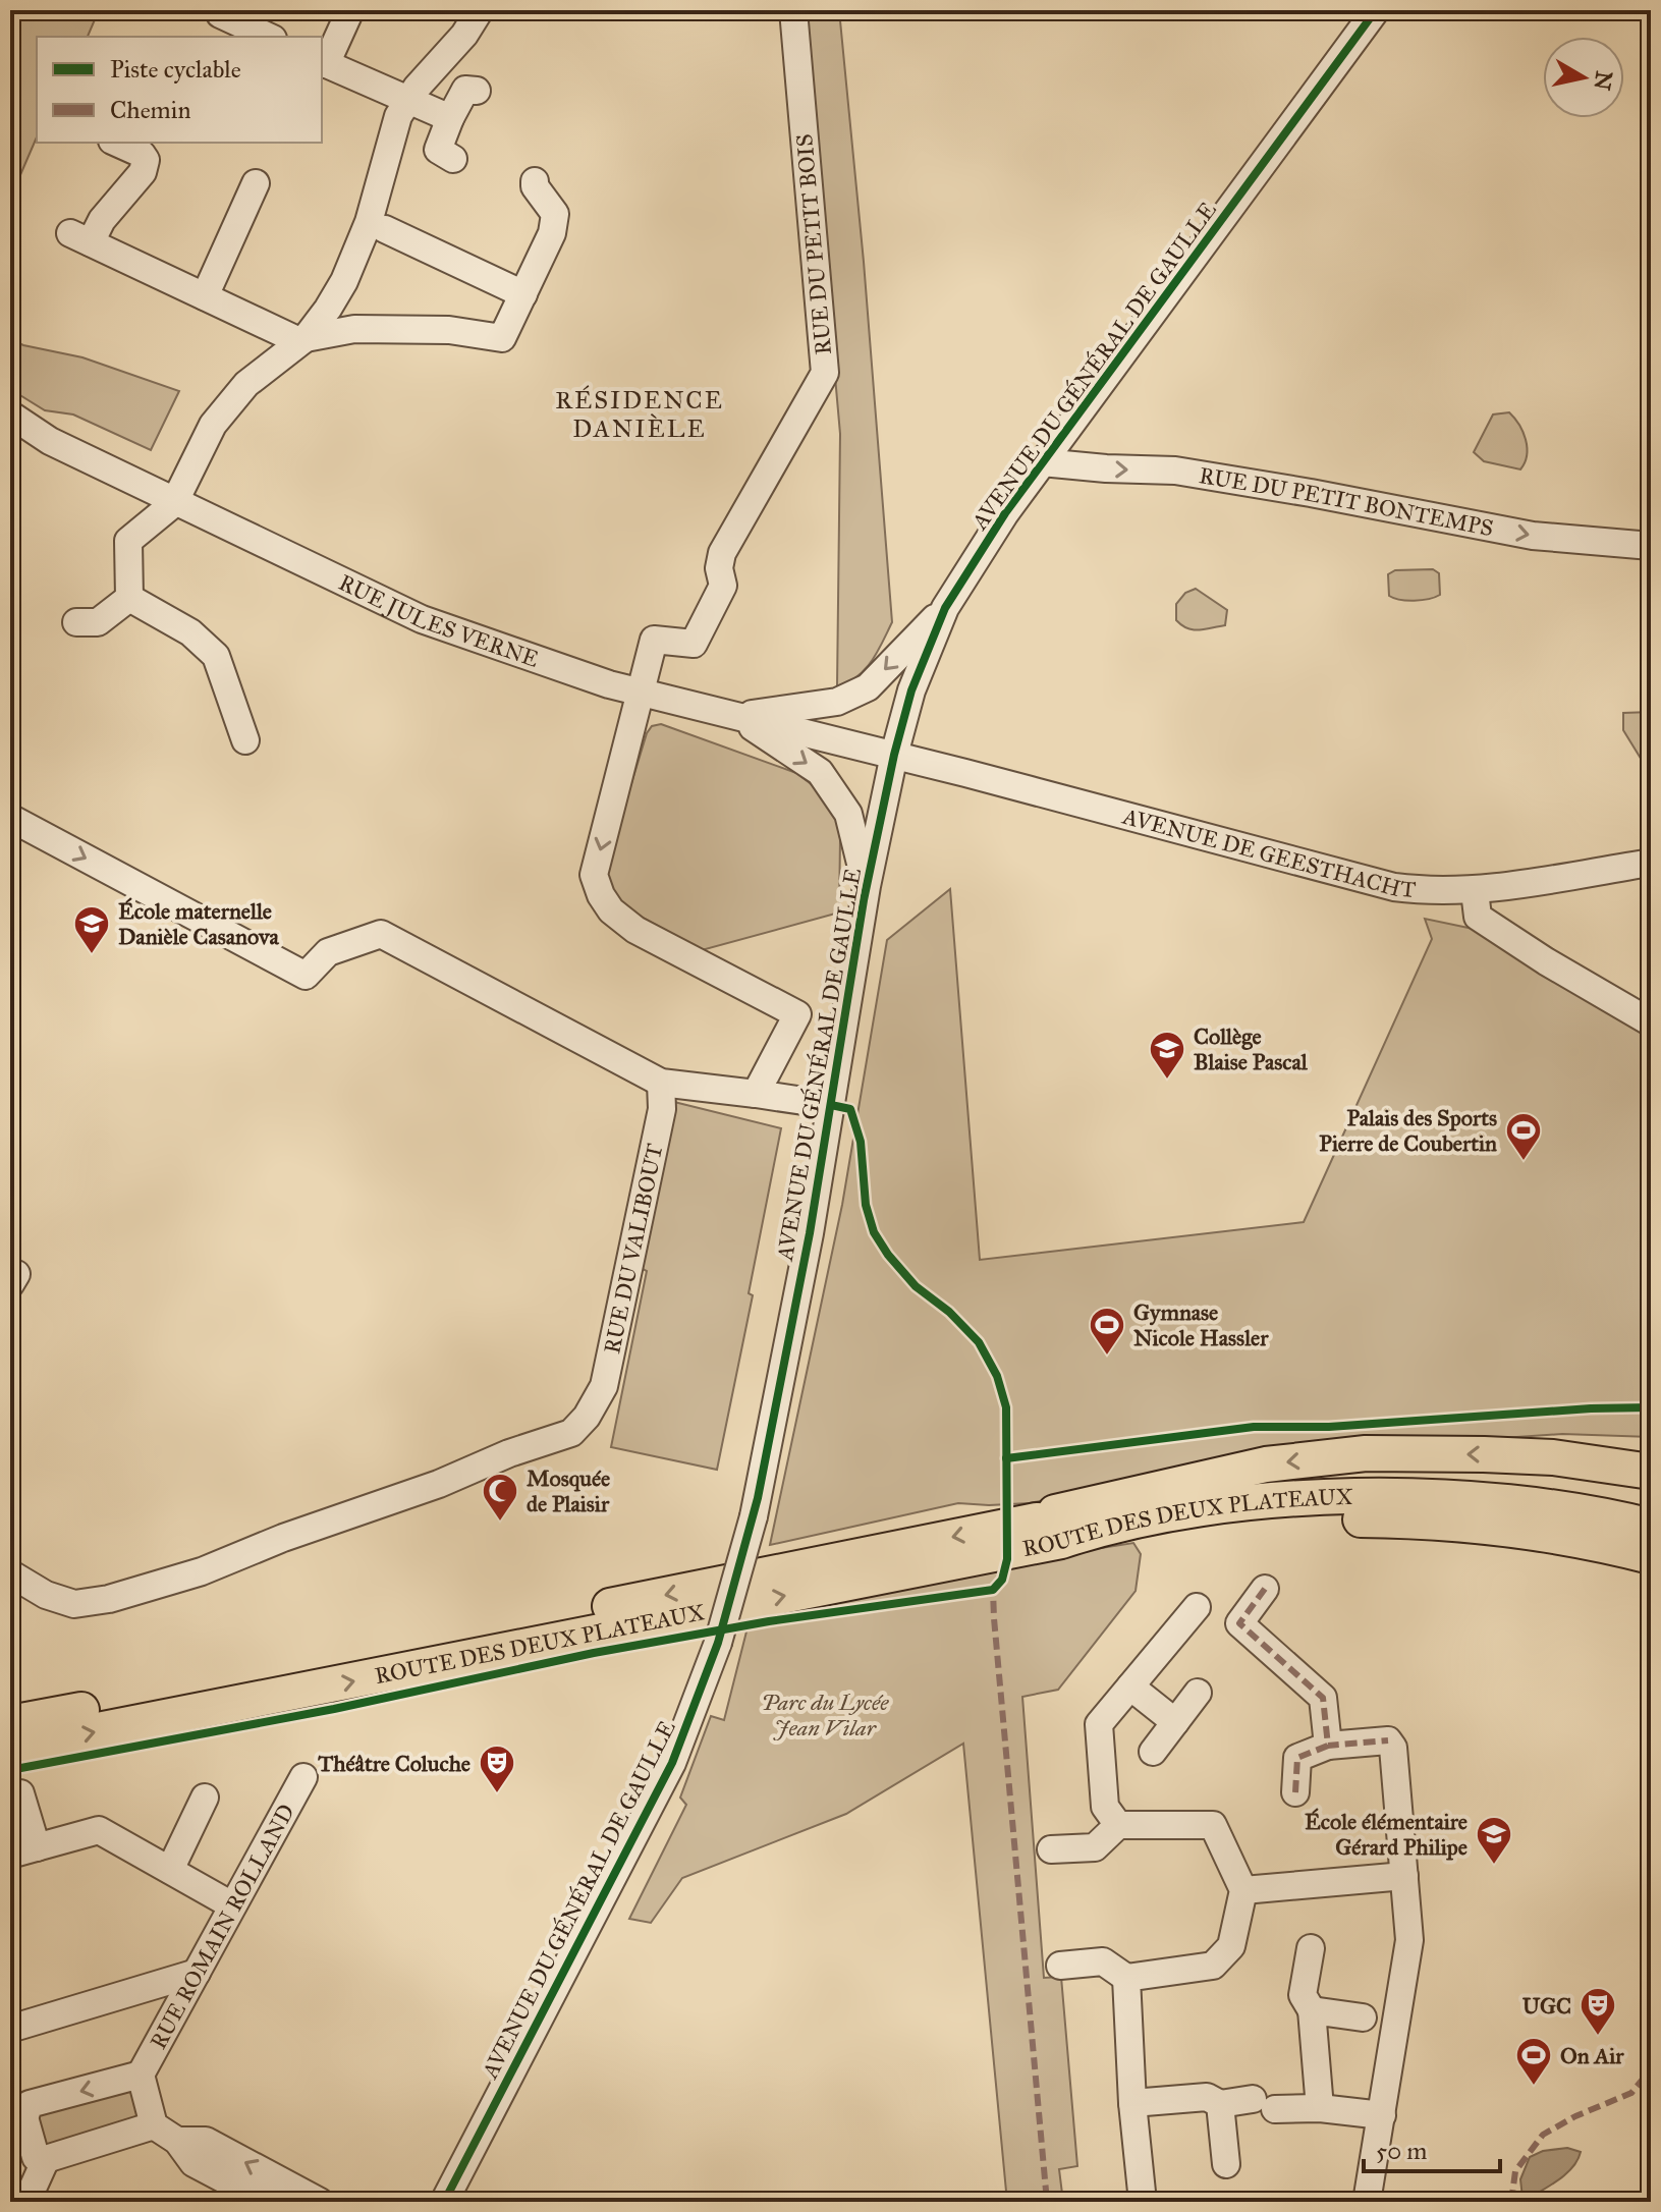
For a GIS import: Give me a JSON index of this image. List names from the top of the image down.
{
  "streets": {
    "main road": ["ROUTE DES DEUX PLATEAUX"],
    "street": [
      "RUE DU PETIT BOIS",
      "AVENUE DU GÉNÉRAL DE GAULLE",
      "RUE DU PETIT BONTEMPS",
      "RUE JULES VERNE",
      "AVENUE DE GEESTHACHT",
      "RUE DU VALIBOUT",
      "RUE ROMAIN ROLLAND"
    ]
  },
  "crossings": [
    ["RUE DU PETIT BOIS", "RUE JULES VERNE"],
    ["AVENUE DU GÉNÉRAL DE GAULLE", "RUE DU PETIT BONTEMPS"],
    ["AVENUE DU GÉNÉRAL DE GAULLE", "RUE JULES VERNE"],
    ["AVENUE DU GÉNÉRAL DE GAULLE", "AVENUE DE GEESTHACHT"],
    ["RUE JULES VERNE", "AVENUE DE GEESTHACHT"]
  ],
  "one_way": ["RUE DU PETIT BONTEMPS"],
  "districts": ["RÉSIDENCE DANIÈLE"],
  "parks": ["Parc du Lycée Jean Vilar"],
  "places": {
    "school or university": ["École maternelle Danièle Casanova", "Collège Blaise Pascal", "École élémentaire Gérard Philipe"],
    "sports": ["Palais des Sports Pierre de Coubertin", "Gymnase Nicole Hassler", "On Air"],
    "mosque": ["Mosquée de Plaisir"],
    "theatre": ["Théâtre Coluche", "UGC"]
  },
  "legend": ["Piste cyclable", "Chemin"],
  "scale_bar": "50 m",
  "north": "right"
}
